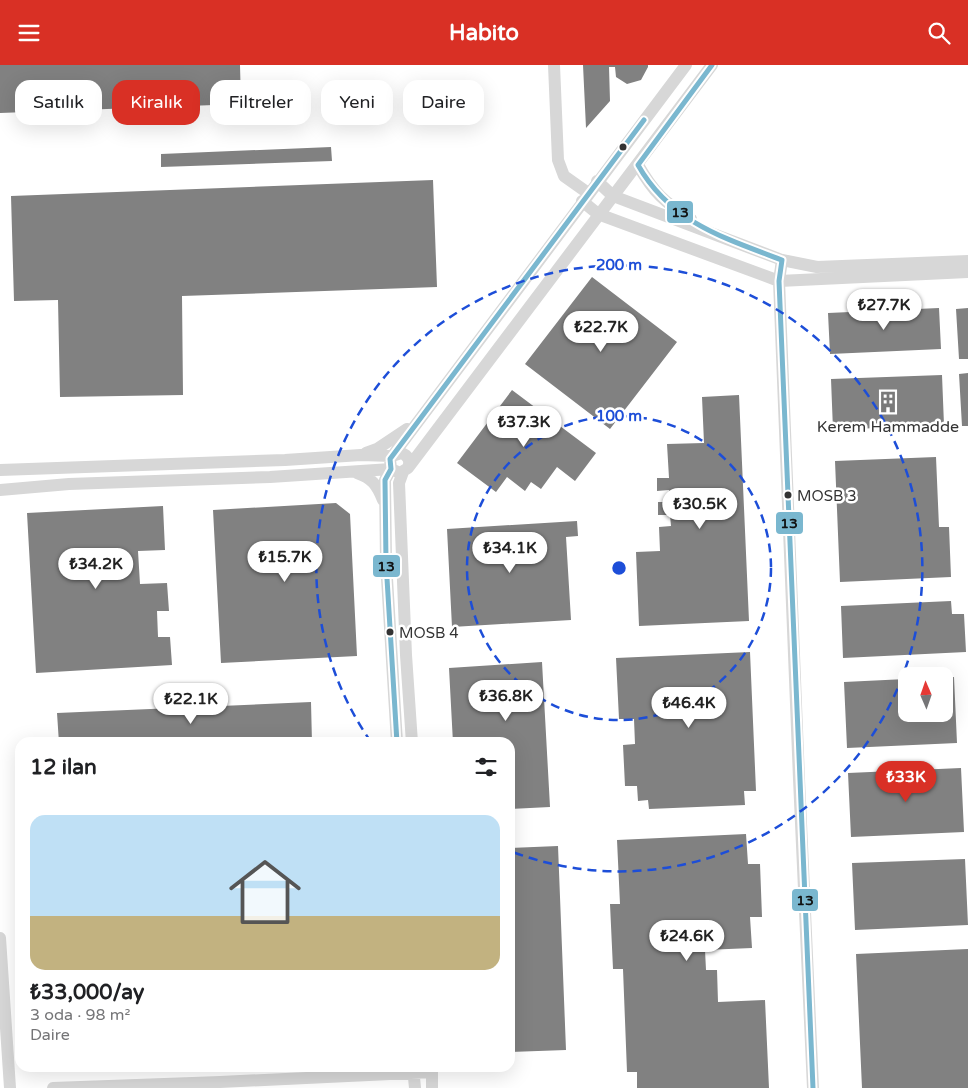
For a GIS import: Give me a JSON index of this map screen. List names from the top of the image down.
{
  "places": {
    "building": ["Kerem Hammadde"],
    "other": ["MOSB 3", "MOSB 4"]
  },
  "lines": ["transit line 13"],
  "north": "top",
  "page": {
    "header": "Habito",
    "chip": [
      "Satılık",
      "Kiralık",
      "Filtreler",
      "Yeni",
      "Daire"
    ],
    "price": [
      "₺27.7K",
      "₺22.7K",
      "₺37.3K",
      "₺30.5K",
      "₺34.1K",
      "₺15.7K",
      "₺34.2K",
      "₺36.8K",
      "₺22.1K",
      "₺46.4K",
      "₺33K",
      "₺24.6K"
    ],
    "heading": "12 ilan",
    "list": [
      {
        "name": "₺33,000/ay",
        "note": "3 oda · 98 m² · Daire"
      }
    ]
  },
  "rings": ["200 m", "100 m"]
}
